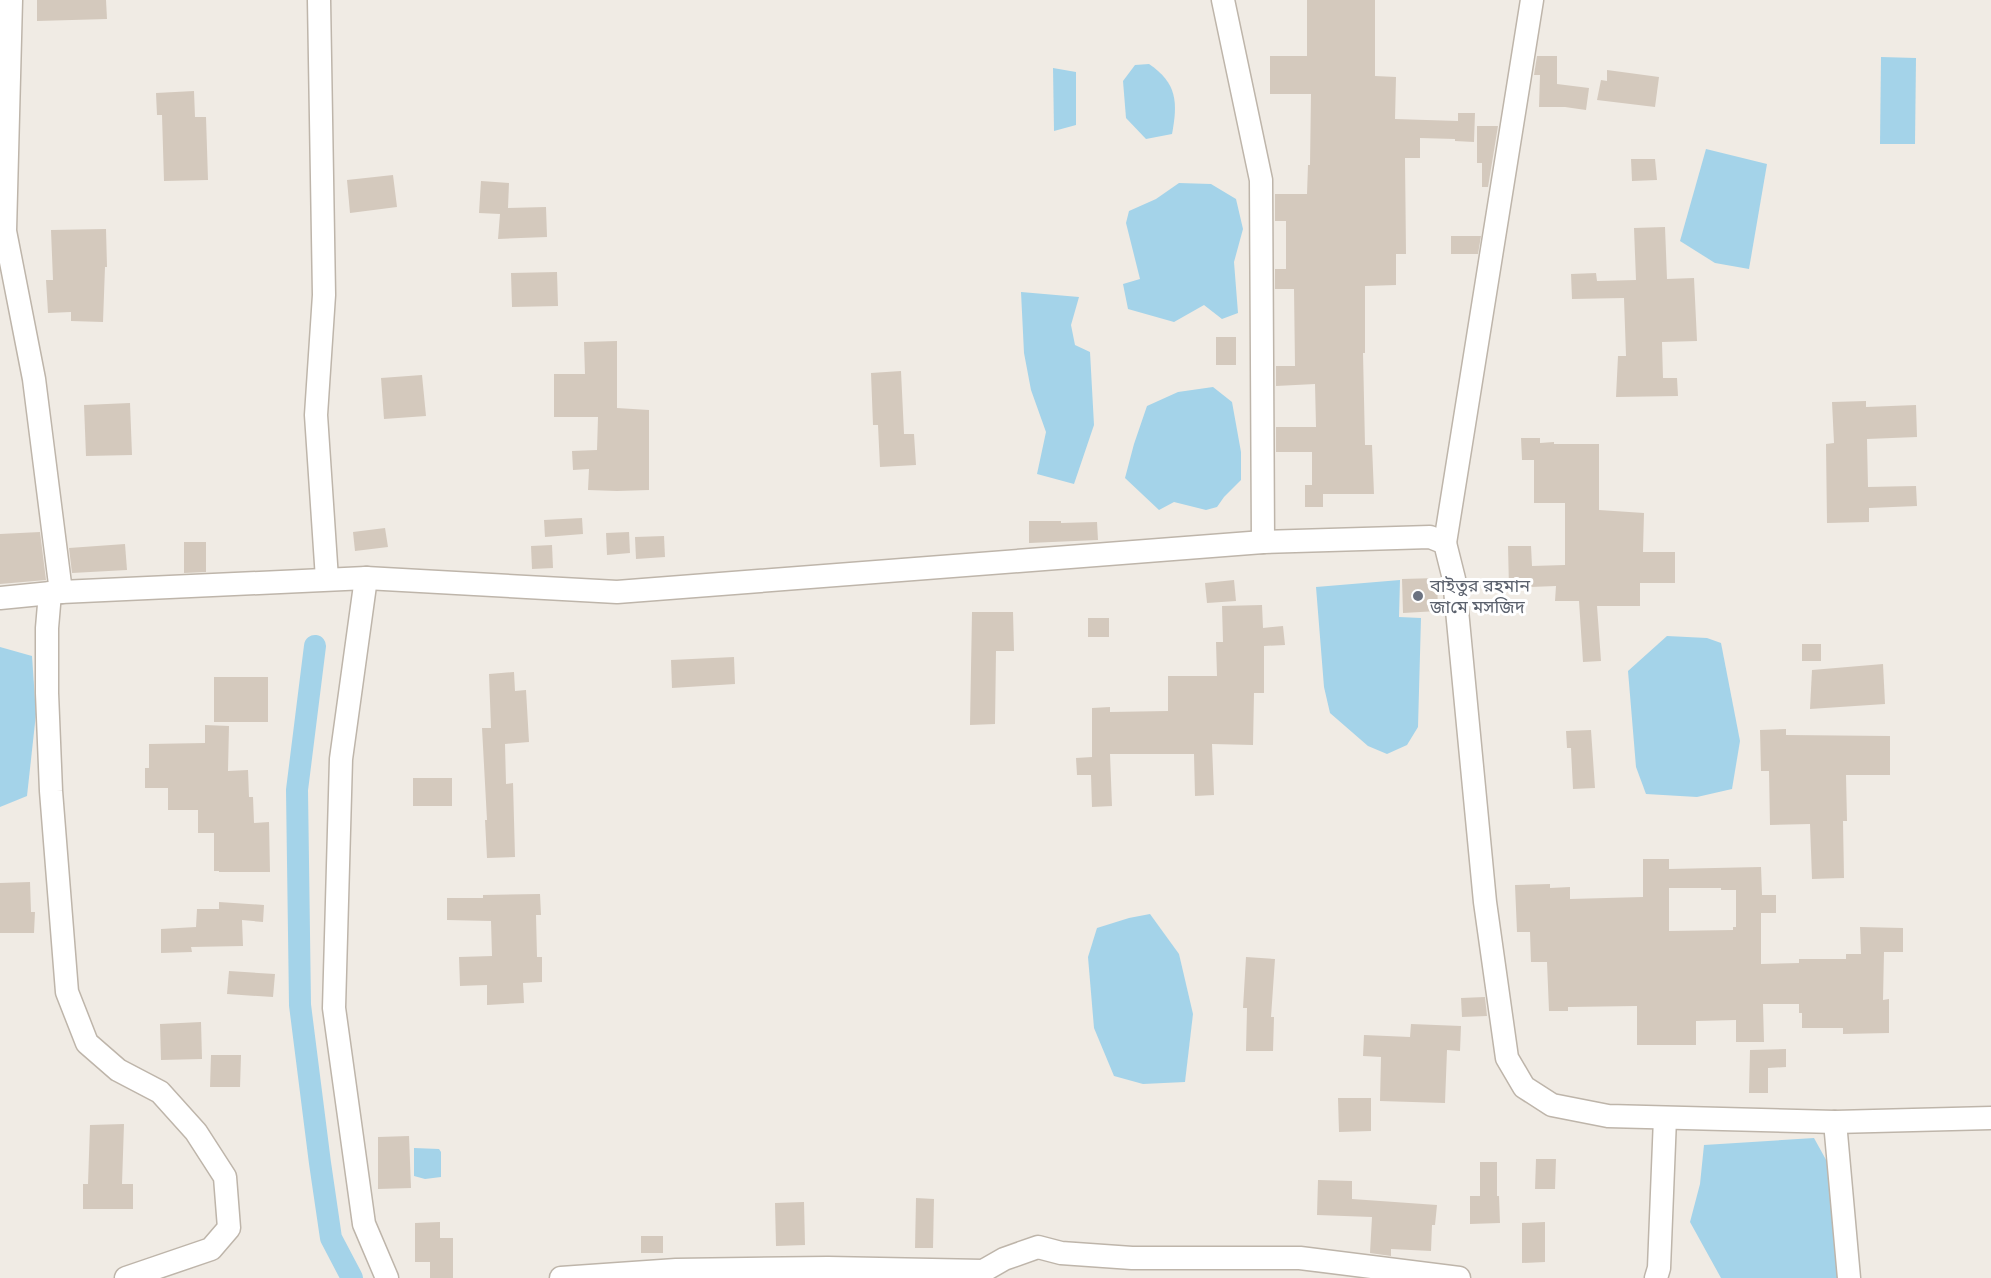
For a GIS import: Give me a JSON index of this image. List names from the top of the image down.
{
  "places": ["বাইতুর রহমান জা‌মে মস‌জিদ"]
}
